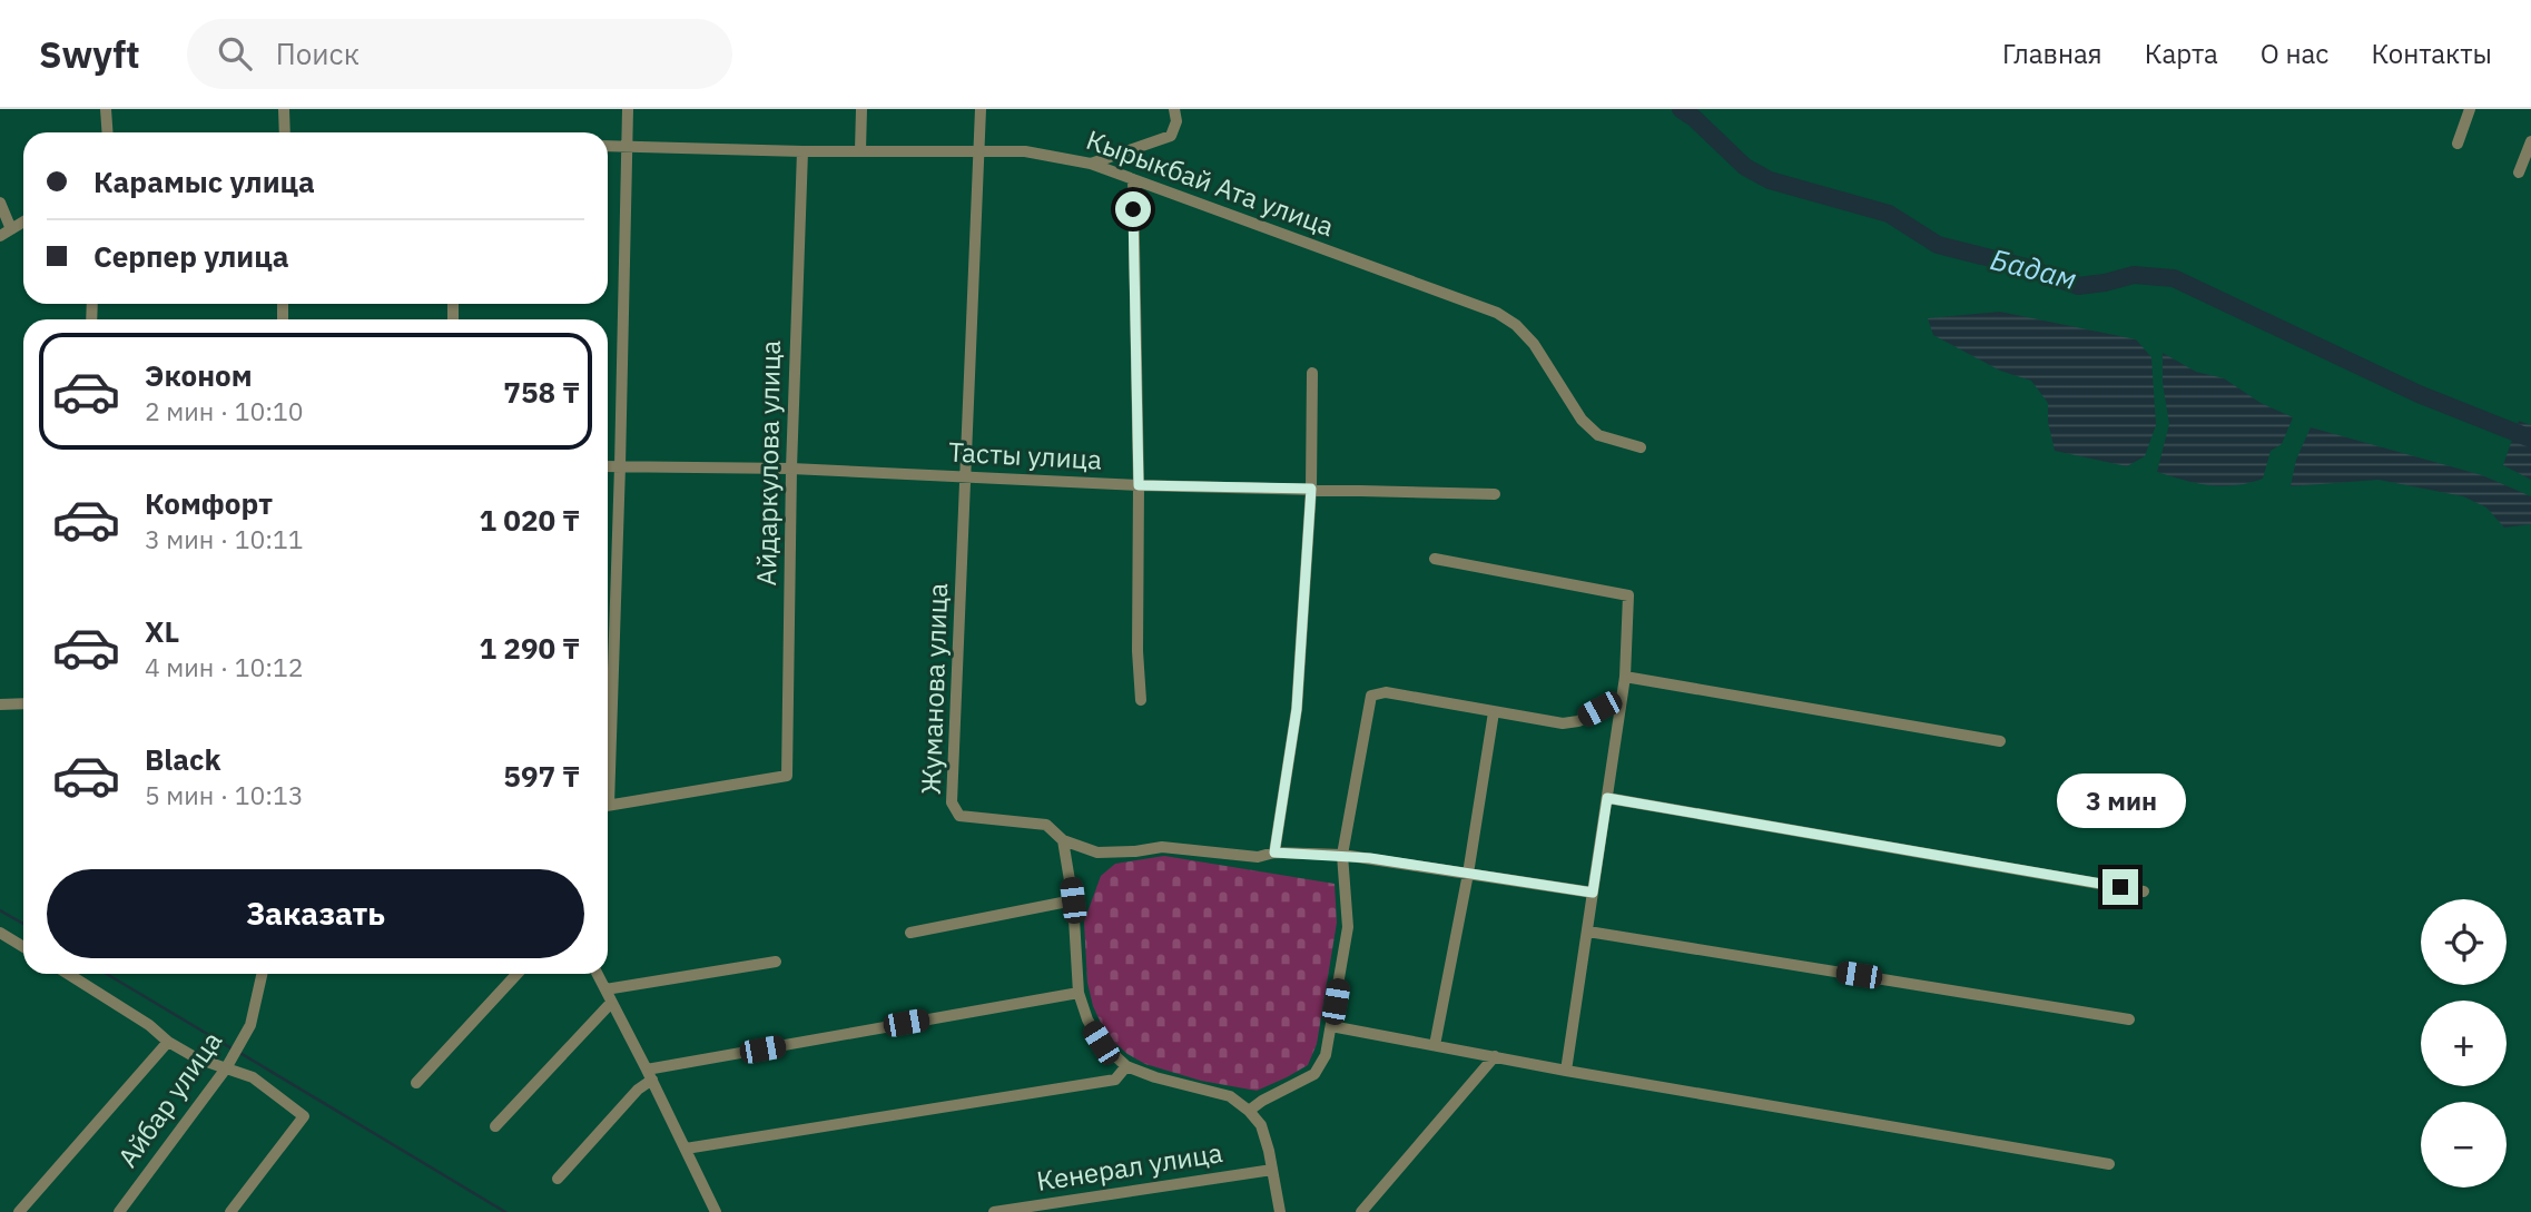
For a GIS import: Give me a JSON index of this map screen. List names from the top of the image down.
{
  "streets": {
    "street": [
      "Кырыкбай Ата улица",
      "Тасты улица",
      "Айдаркулова улица",
      "Жуманова улица",
      "Айбар улица",
      "Кенерал улица"
    ]
  },
  "crossings": [
    ["Кырыкбай Ата улица", "Айдаркулова улица"],
    ["Кырыкбай Ата улица", "Жуманова улица"],
    ["Тасты улица", "Айдаркулова улица"],
    ["Тасты улица", "Жуманова улица"]
  ],
  "water": ["Бадам"],
  "page": {
    "header": "Swyft",
    "search": "Поиск",
    "nav": [
      "Главная",
      "Карта",
      "О нас",
      "Контакты"
    ],
    "banner": ["Карамыс улица", "Серпер улица"],
    "list": [
      {
        "name": "Эконом",
        "note": "2 мин · 10:10",
        "value": "758 ₸"
      },
      {
        "name": "Комфорт",
        "note": "3 мин · 10:11",
        "value": "1 020 ₸"
      },
      {
        "name": "XL",
        "note": "4 мин · 10:12",
        "value": "1 290 ₸"
      },
      {
        "name": "Black",
        "note": "5 мин · 10:13",
        "value": "597 ₸"
      }
    ],
    "bubble": "3 мин",
    "buttons": "Заказать",
    "map_buttons": ["+", "−"]
  }
}
